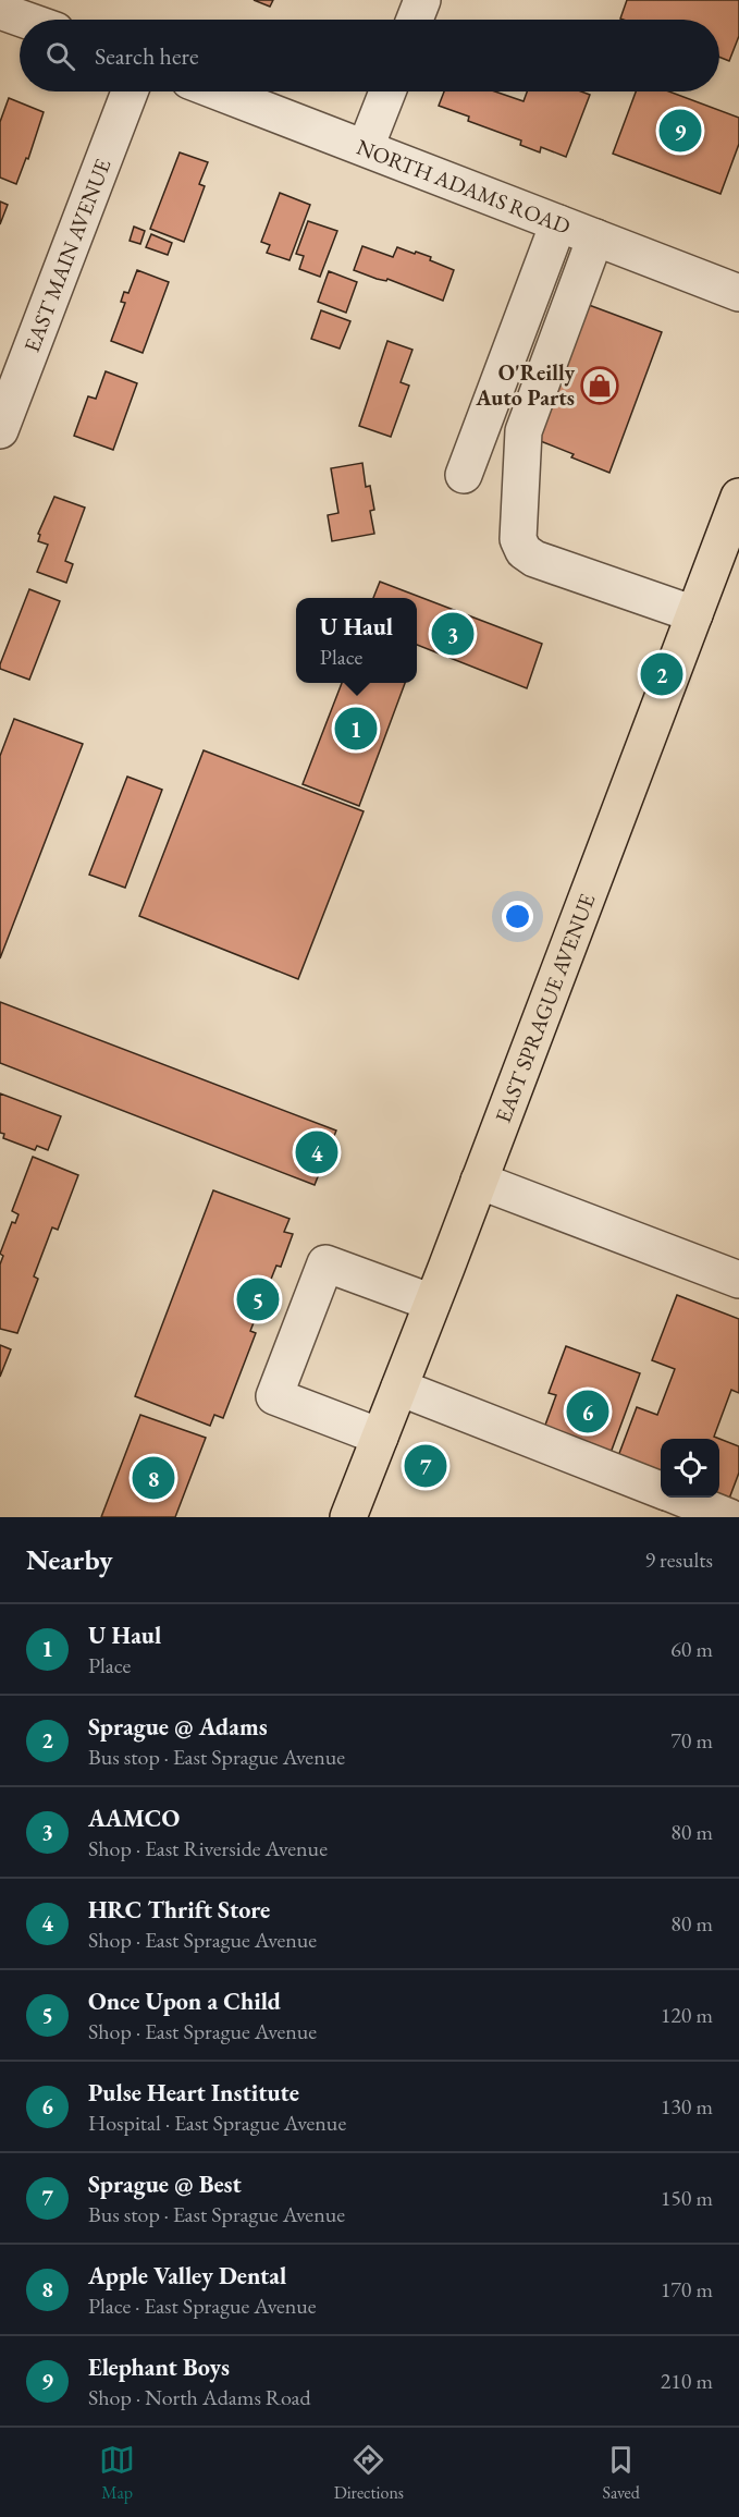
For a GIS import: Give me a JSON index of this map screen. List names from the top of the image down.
{
  "streets": {
    "main road": ["EAST SPRAGUE AVENUE"],
    "street": ["NORTH ADAMS ROAD", "EAST MAIN AVENUE"]
  },
  "places": {
    "shop": ["O'Reilly Auto Parts"]
  },
  "page": {
    "search": "Search here",
    "pins": [
      "9",
      "3",
      "2",
      "1",
      "4",
      "5",
      "6",
      "7",
      "8"
    ],
    "popup": ["U Haul", "Place"],
    "heading": ["Nearby", "9 results"],
    "list": [
      {
        "mark": "1",
        "name": "U Haul",
        "note": "Place",
        "value": "60 m"
      },
      {
        "mark": "2",
        "name": "Sprague @ Adams",
        "note": "Bus stop · East Sprague Avenue",
        "value": "70 m"
      },
      {
        "mark": "3",
        "name": "AAMCO",
        "note": "Shop · East Riverside Avenue",
        "value": "80 m"
      },
      {
        "mark": "4",
        "name": "HRC Thrift Store",
        "note": "Shop · East Sprague Avenue",
        "value": "80 m"
      },
      {
        "mark": "5",
        "name": "Once Upon a Child",
        "note": "Shop · East Sprague Avenue",
        "value": "120 m"
      },
      {
        "mark": "6",
        "name": "Pulse Heart Institute",
        "note": "Hospital · East Sprague Avenue",
        "value": "130 m"
      },
      {
        "mark": "7",
        "name": "Sprague @ Best",
        "note": "Bus stop · East Sprague Avenue",
        "value": "150 m"
      },
      {
        "mark": "8",
        "name": "Apple Valley Dental",
        "note": "Place · East Sprague Avenue",
        "value": "170 m"
      },
      {
        "mark": "9",
        "name": "Elephant Boys",
        "note": "Shop · North Adams Road",
        "value": "210 m"
      }
    ],
    "nav": ["Map", "Directions", "Saved"]
  }
}
